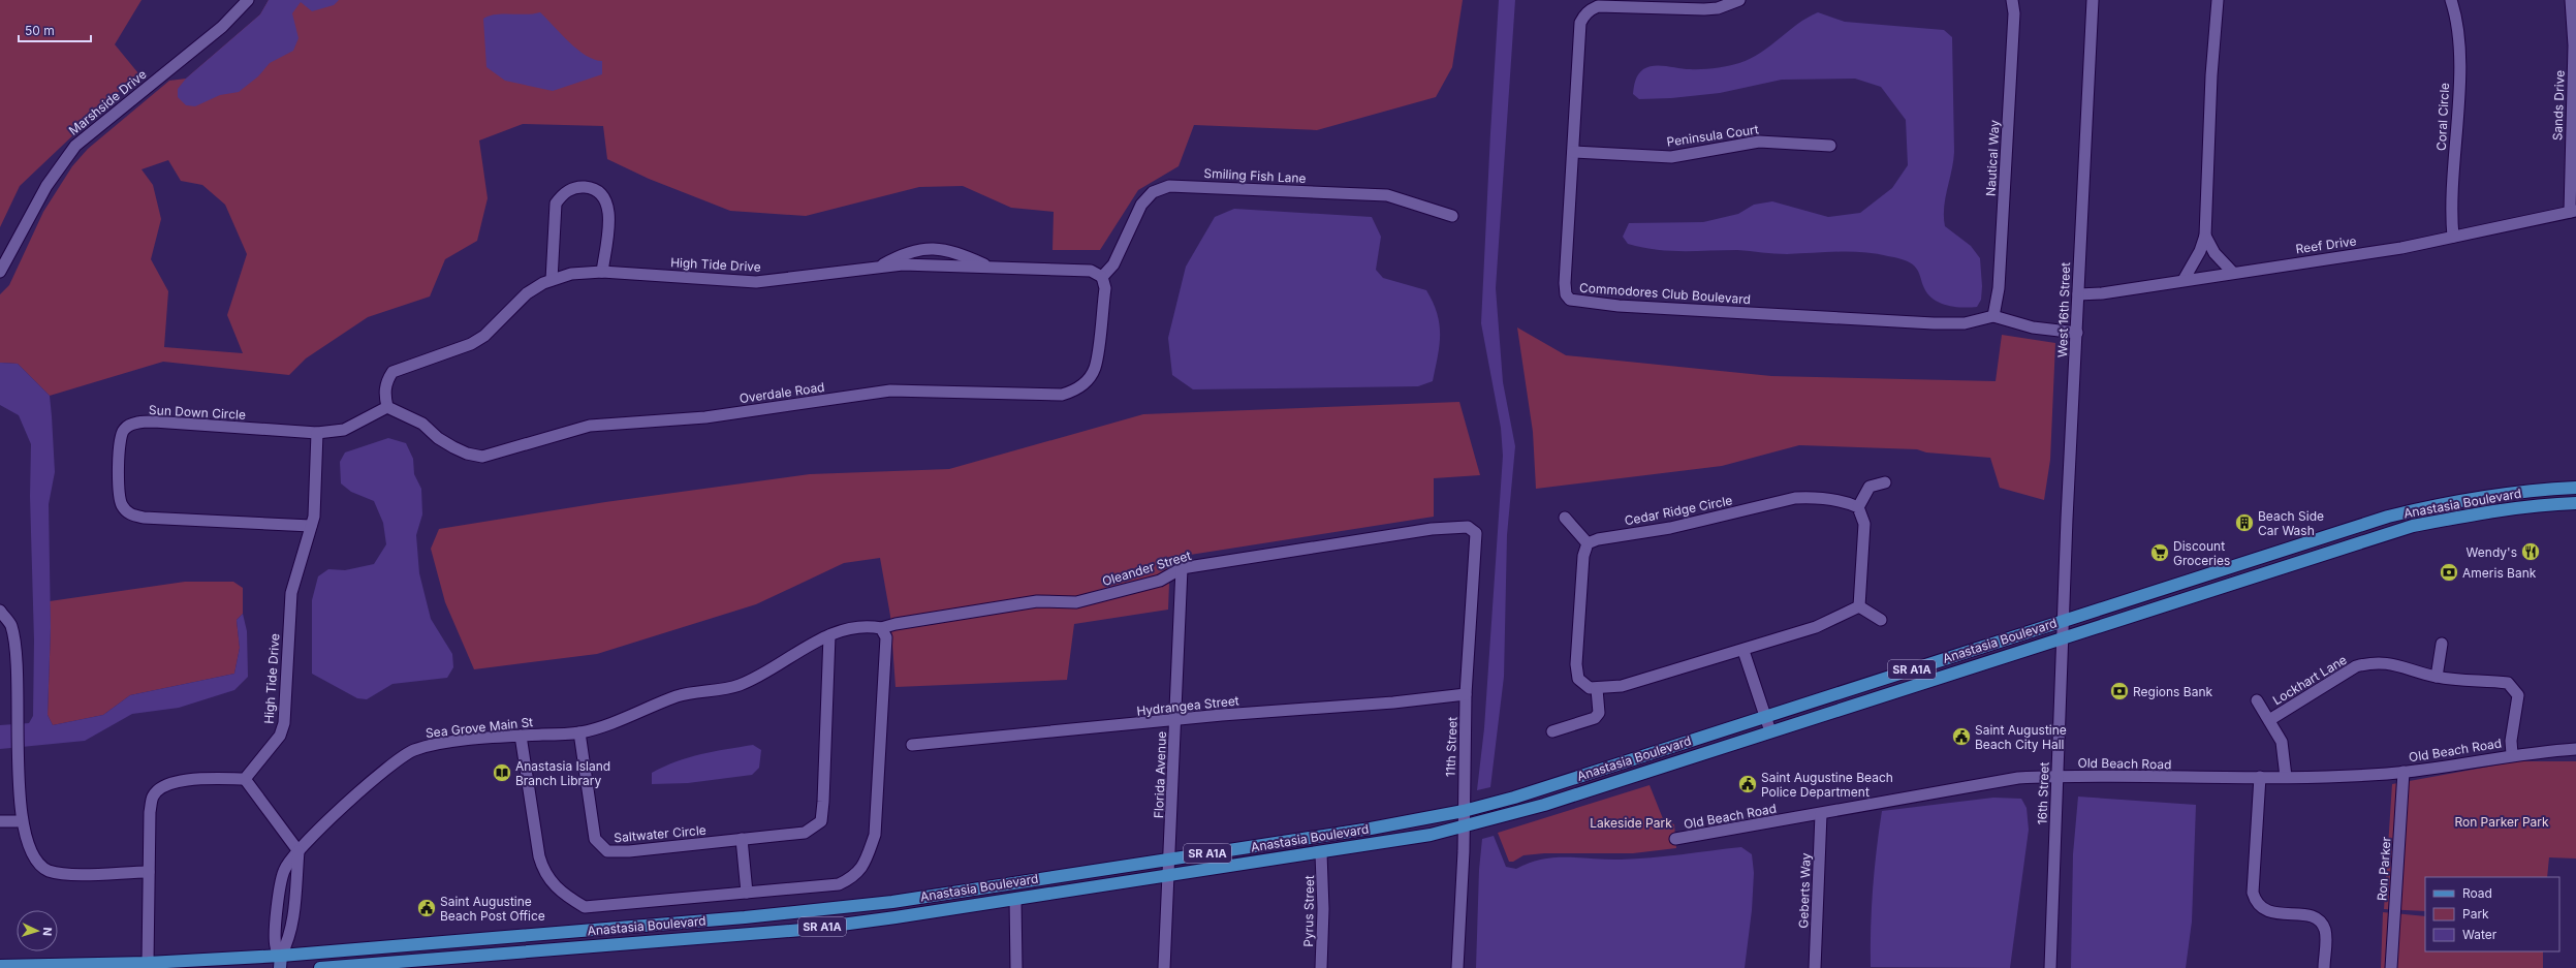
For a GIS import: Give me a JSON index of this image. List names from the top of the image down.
{
  "streets": {
    "main road": ["Anastasia Boulevard", "SR A1A"],
    "street": [
      "Marshside Drive",
      "Sands Drive",
      "Coral Circle",
      "Peninsula Court",
      "Nautical Way",
      "Smiling Fish Lane",
      "Reef Drive",
      "High Tide Drive",
      "Commodores Club Boulevard",
      "West 16th Street",
      "Overdale Road",
      "Sun Down Circle",
      "Cedar Ridge Circle",
      "Oleander Street",
      "Lockhart Lane",
      "Hydrangea Street",
      "Sea Grove Main St",
      "11th Street",
      "Old Beach Road",
      "Florida Avenue",
      "16th Street",
      "Saltwater Circle",
      "Ron Parker",
      "Geberts Way",
      "Pyrus Street"
    ]
  },
  "crossings": [
    ["Sands Drive", "Reef Drive"],
    ["Coral Circle", "Reef Drive"],
    ["Peninsula Court", "Commodores Club Boulevard"],
    ["Nautical Way", "Commodores Club Boulevard"],
    ["Smiling Fish Lane", "High Tide Drive"],
    ["Smiling Fish Lane", "Overdale Road"],
    ["Reef Drive", "West 16th Street"],
    ["High Tide Drive", "Overdale Road"],
    ["High Tide Drive", "Sun Down Circle"],
    ["West 16th Street", "Anastasia Boulevard"],
    ["West 16th Street", "16th Street"],
    ["Overdale Road", "Sun Down Circle"],
    ["Anastasia Boulevard", "Sea Grove Main St"],
    ["Anastasia Boulevard", "11th Street"],
    ["Anastasia Boulevard", "Florida Avenue"],
    ["Anastasia Boulevard", "16th Street"],
    ["Anastasia Boulevard", "Pyrus Street"],
    ["Oleander Street", "11th Street"],
    ["Oleander Street", "Florida Avenue"],
    ["Lockhart Lane", "Old Beach Road"],
    ["Hydrangea Street", "11th Street"],
    ["Hydrangea Street", "Florida Avenue"],
    ["Sea Grove Main St", "Saltwater Circle"],
    ["Old Beach Road", "16th Street"],
    ["Old Beach Road", "Ron Parker"],
    ["Old Beach Road", "Geberts Way"]
  ],
  "parks": ["Ron Parker Park", "Lakeside Park"],
  "places": {
    "building": ["Beach Side Car Wash"],
    "restaurant": ["Wendy's"],
    "supermarket": ["Discount Groceries"],
    "bank": ["Ameris Bank", "Regions Bank"],
    "public building": ["Saint Augustine Beach City Hall", "Saint Augustine Beach Police Department", "Saint Augustine Beach Post Office"],
    "library": ["Anastasia Island Branch Library"]
  },
  "legend": ["Road", "Park", "Water"],
  "scale_bar": "50 m",
  "north": "right"
}
